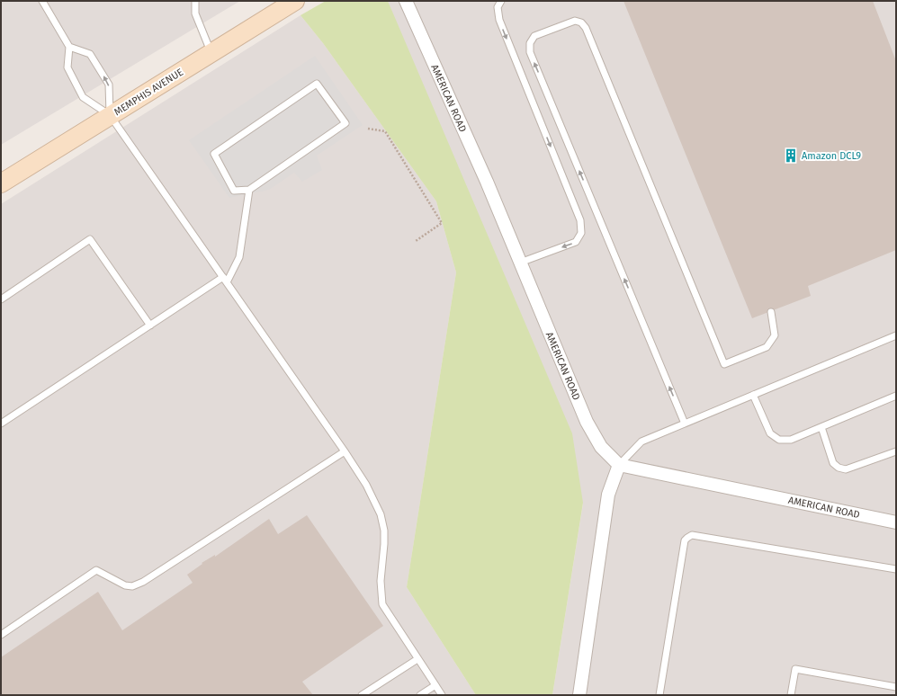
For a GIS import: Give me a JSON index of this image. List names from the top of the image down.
{
  "streets": {
    "main road": ["MEMPHIS AVENUE"],
    "street": ["AMERICAN ROAD"]
  },
  "places": {
    "building": ["Amazon DCL9"]
  }
}
